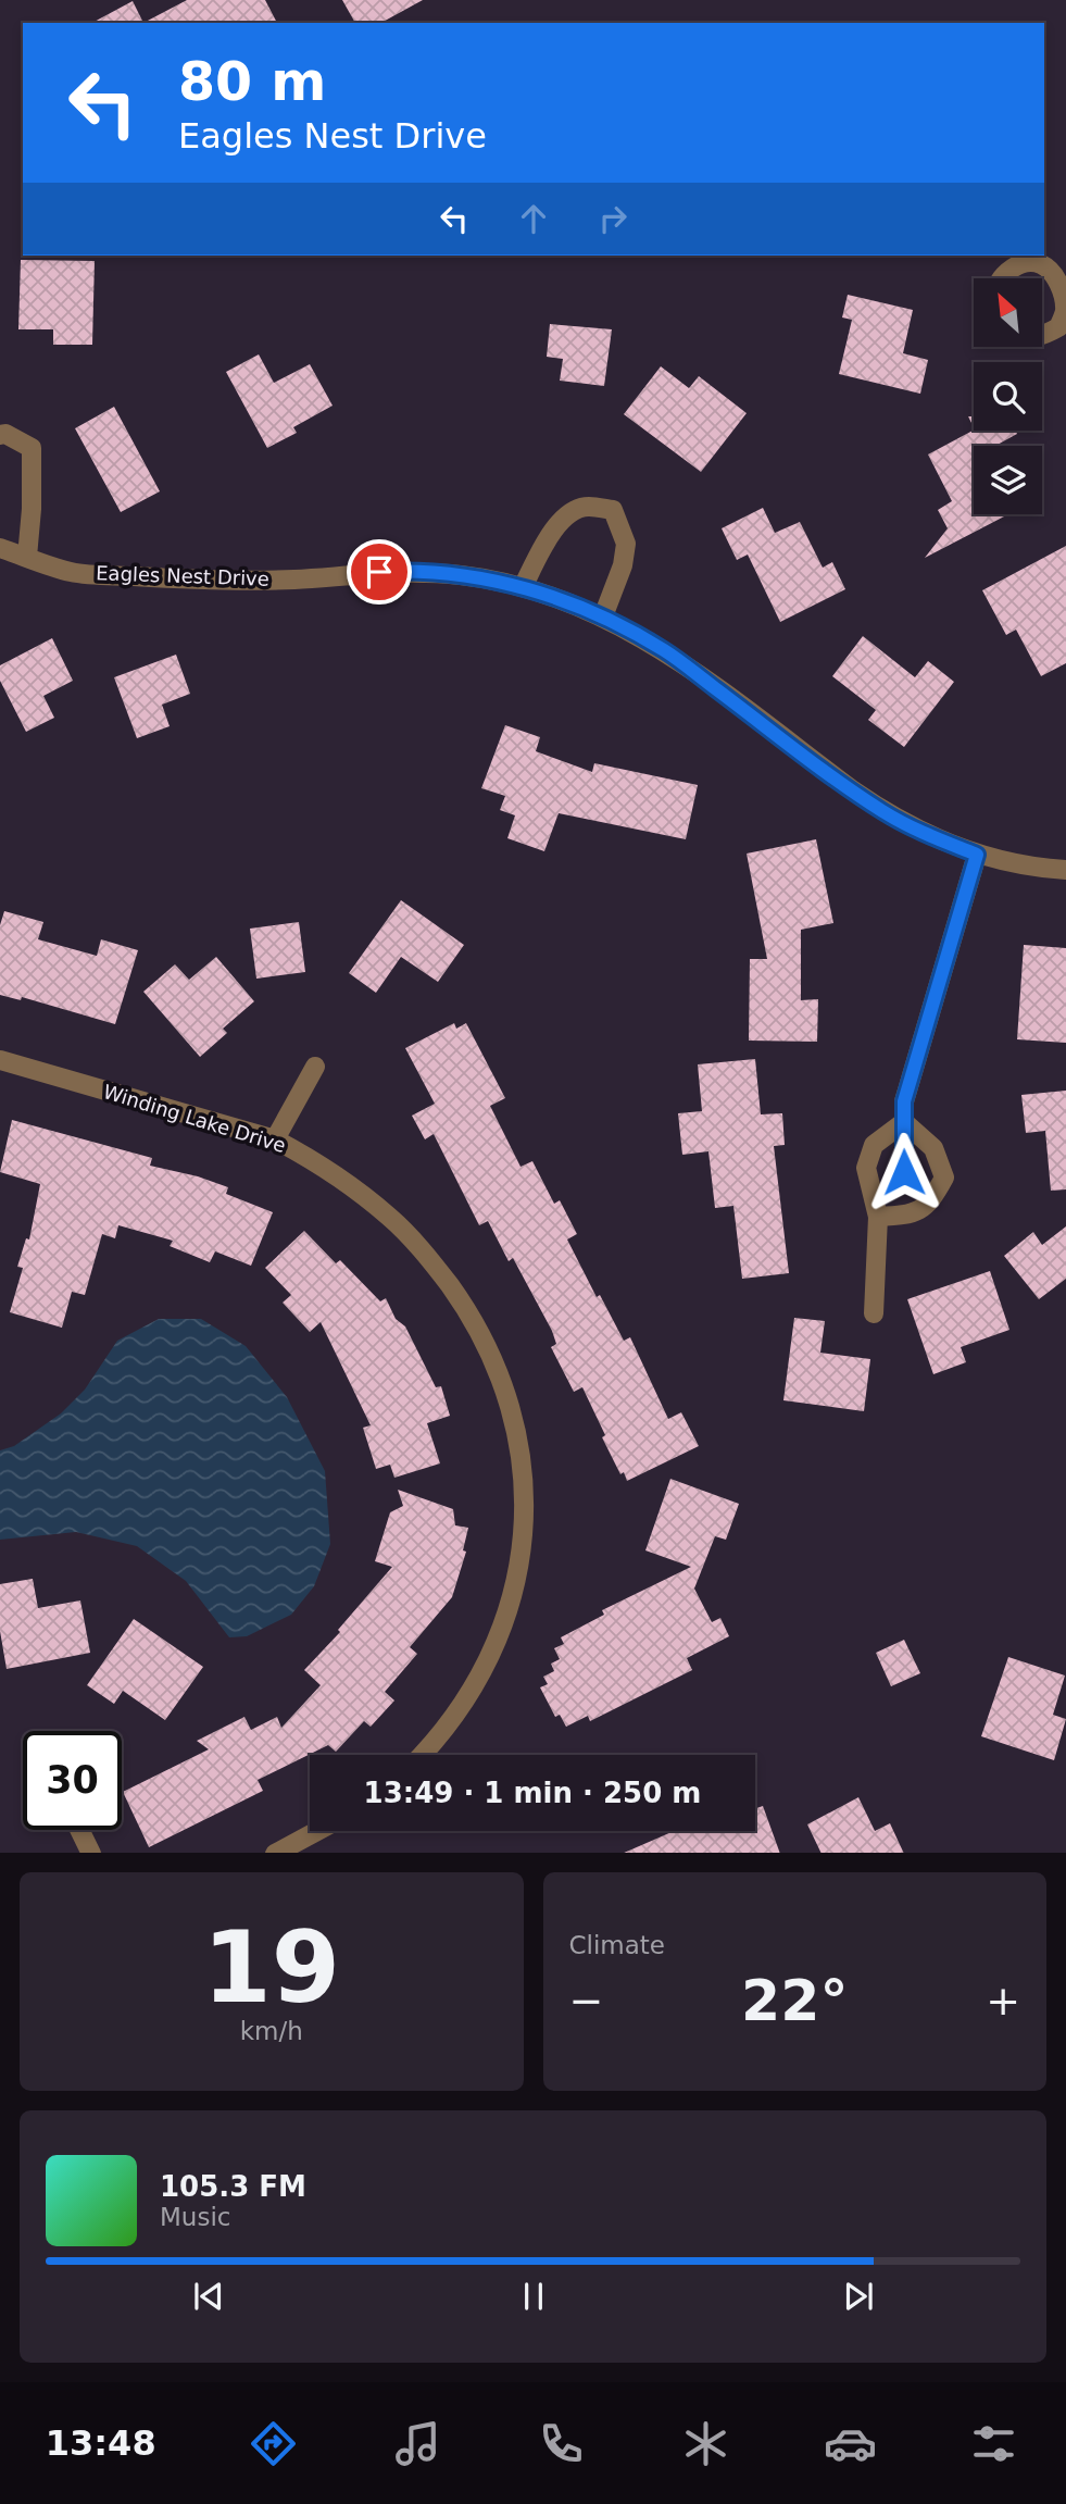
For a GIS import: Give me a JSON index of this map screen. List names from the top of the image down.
{
  "streets": {
    "street": ["Eagles Nest Drive", "Winding Lake Drive"]
  },
  "north": "top left",
  "page": {
    "turn": ["80 m", "Eagles Nest Drive"],
    "limit": "30",
    "trip": "13:49 · 1 min · 250 m",
    "tile": [
      ["19", "km/h"],
      "Climate"
    ],
    "heat": ["−", "22°", "+"],
    "song": ["105.3 FM", "Music"],
    "tabs": "13:48"
  }
}
